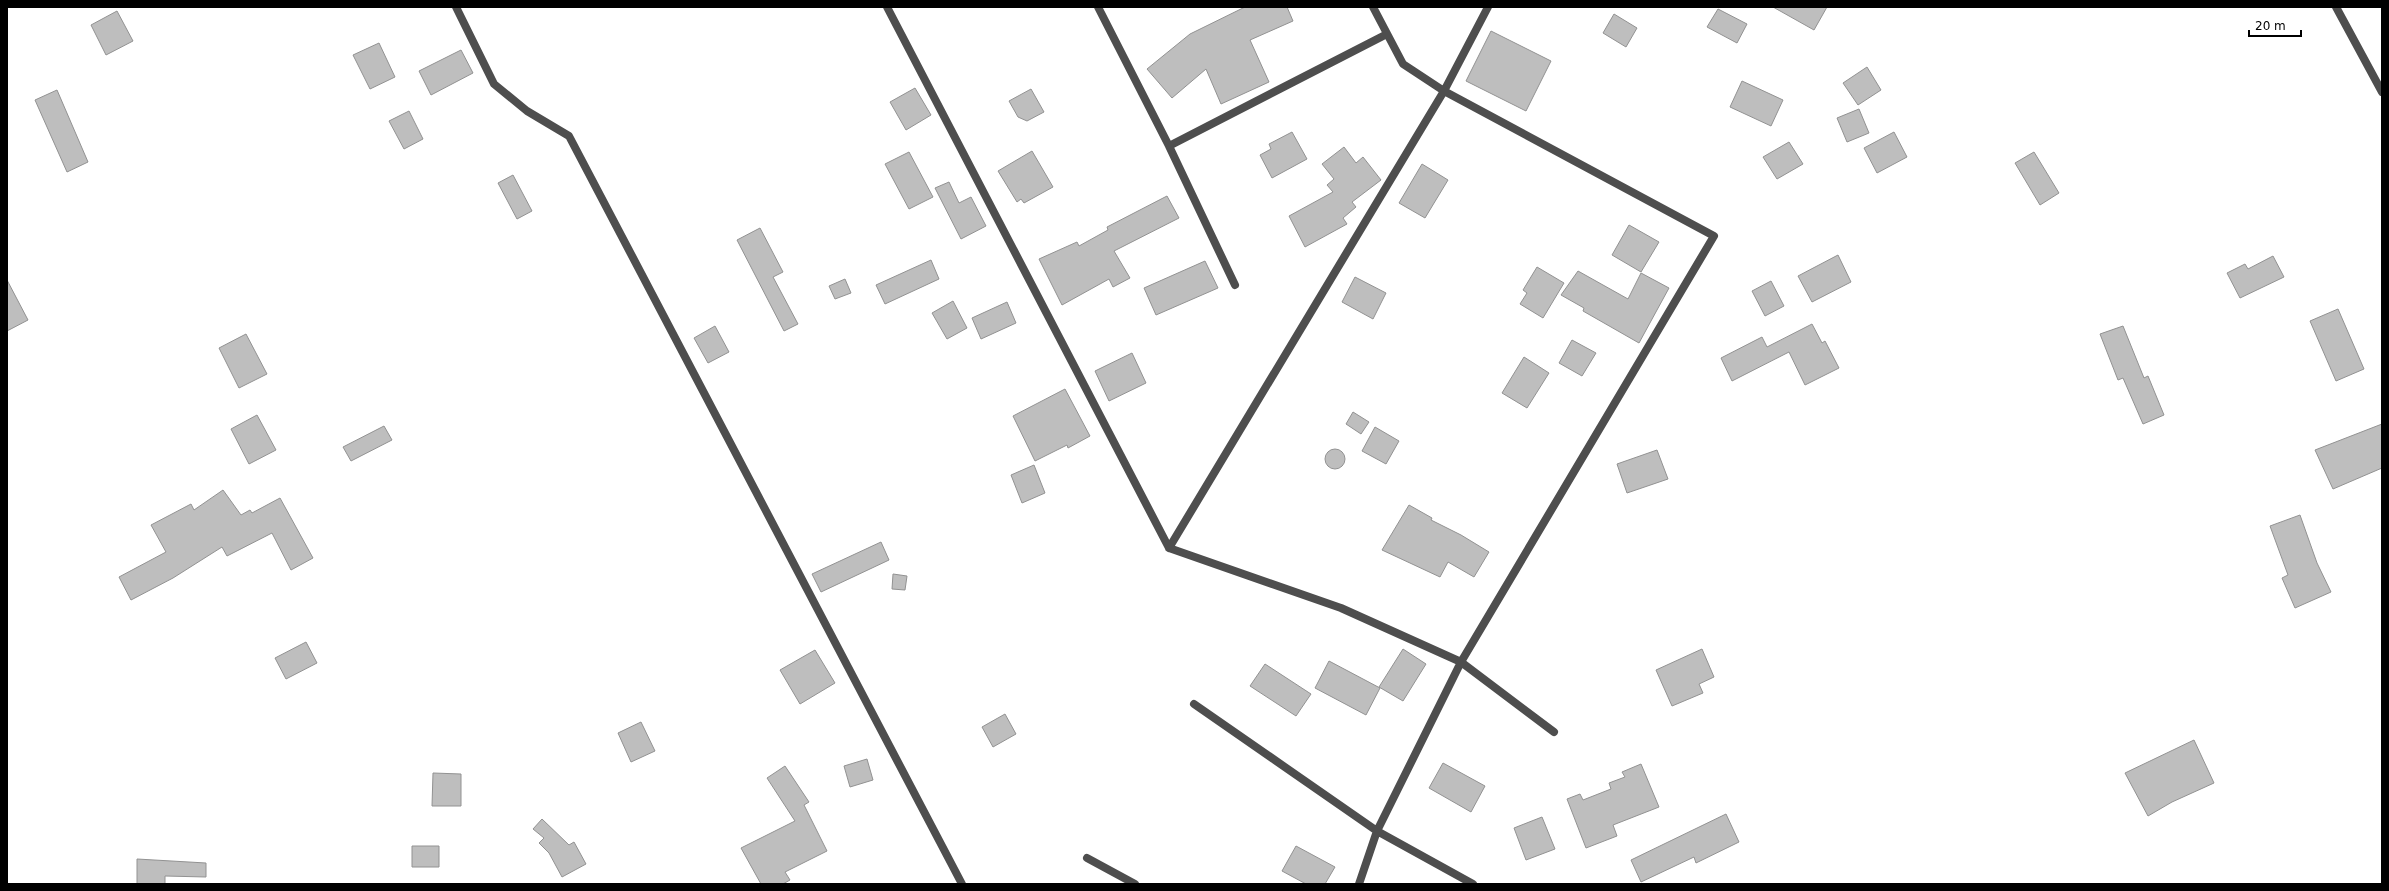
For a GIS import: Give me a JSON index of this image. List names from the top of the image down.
{
  "scale_bar": "20 m"
}
